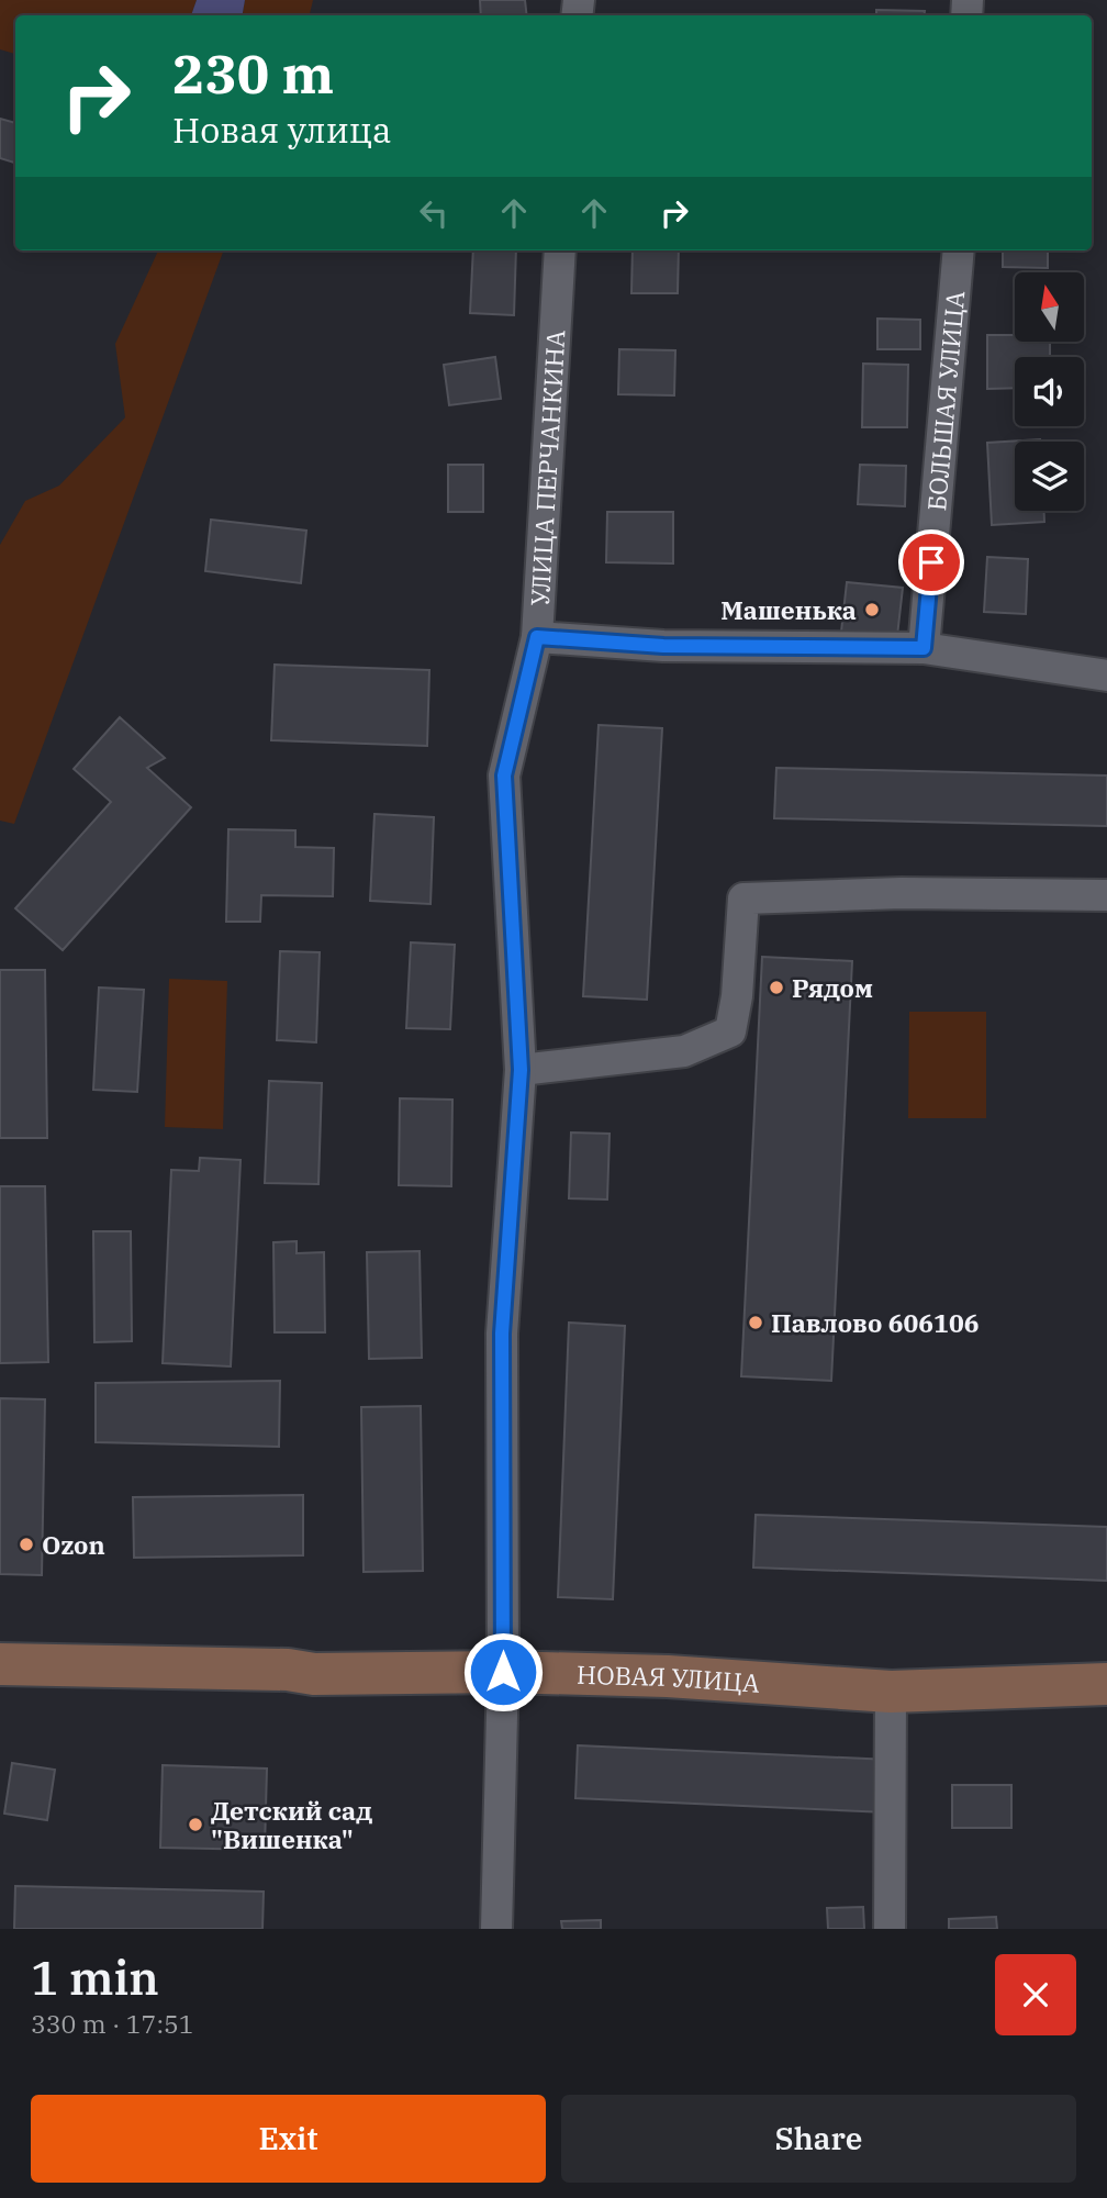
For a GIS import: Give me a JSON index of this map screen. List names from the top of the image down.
{
  "streets": {
    "street": ["БОЛЬШАЯ УЛИЦА", "УЛИЦА ПЕРЧАНКИНА", "НОВАЯ УЛИЦА"]
  },
  "crossings": [
    ["УЛИЦА ПЕРЧАНКИНА", "НОВАЯ УЛИЦА"]
  ],
  "places": [
    "Машенька",
    "Рядом",
    "Павлово 606106",
    "Ozon",
    "Детский сад \"Вишенка\""
  ],
  "north": "top",
  "page": {
    "turn": ["230 m", "Новая улица"],
    "heading": ["1 min", "330 m · 17:51"],
    "buttons": ["Exit", "Share"]
  }
}
